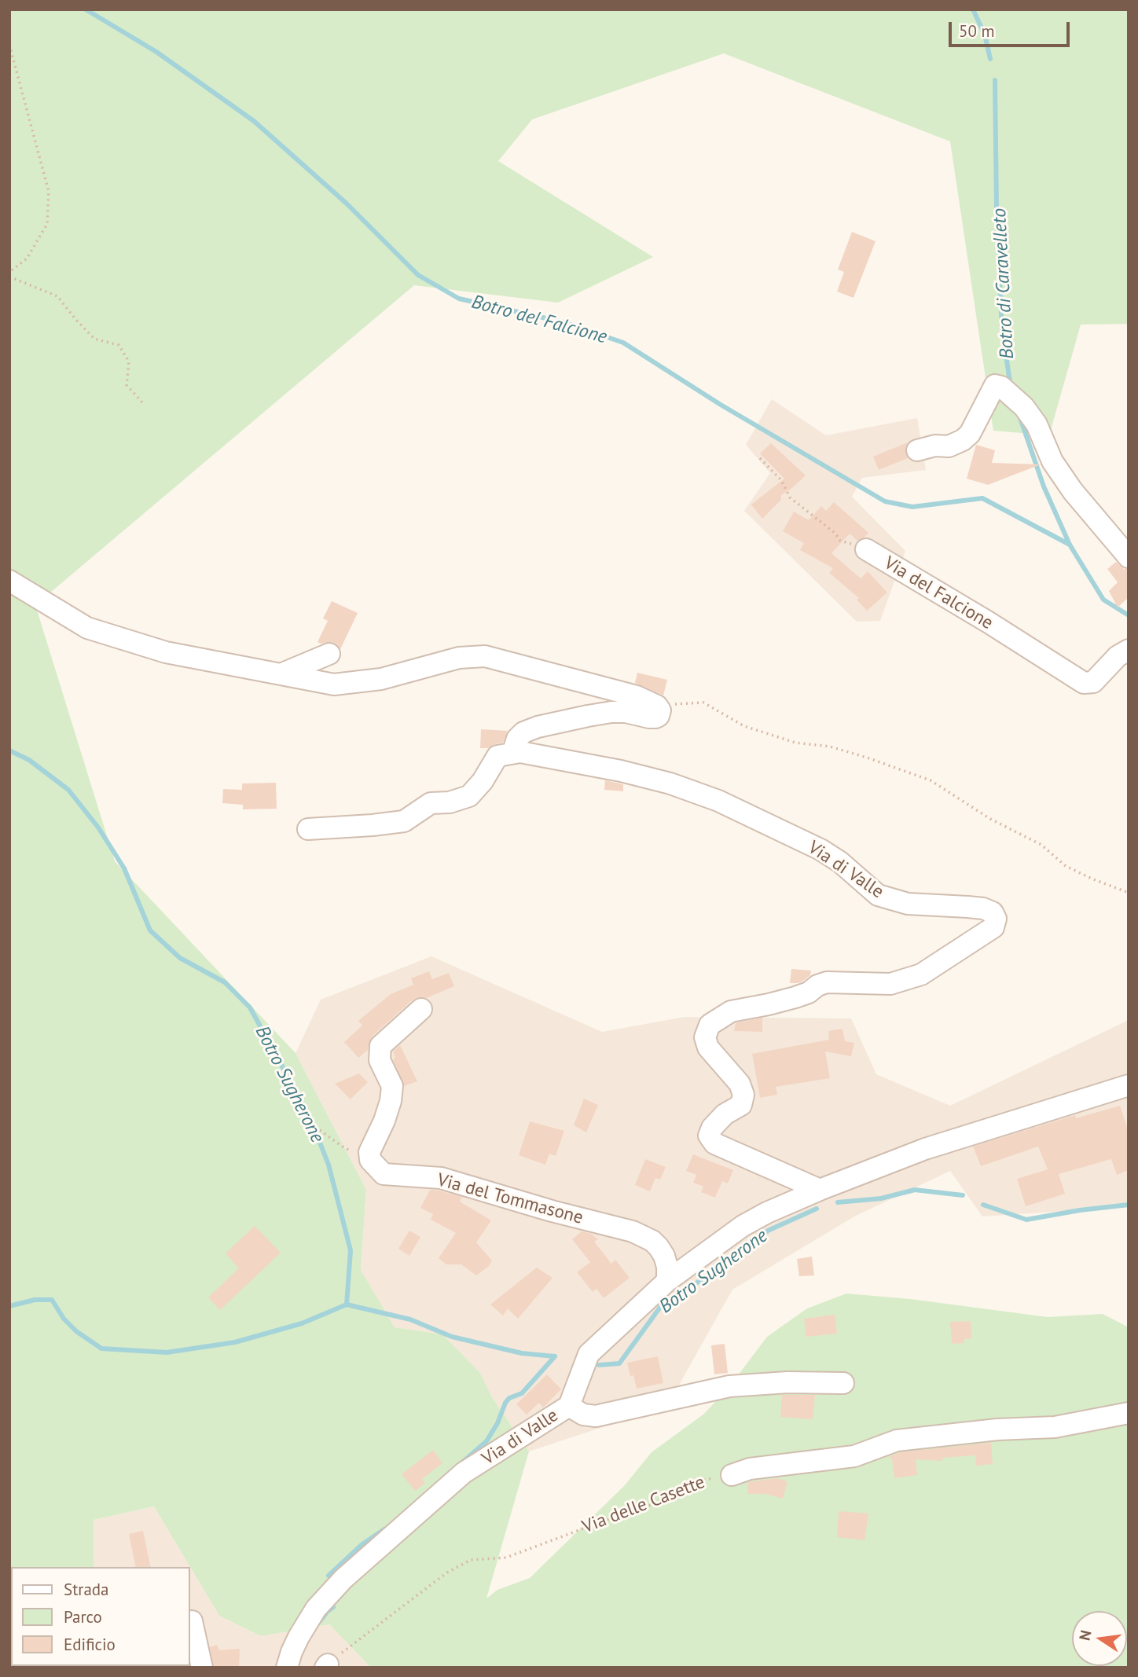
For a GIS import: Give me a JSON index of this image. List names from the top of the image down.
{
  "streets": {
    "street": ["Via del Falcione", "Via di Valle", "Via del Tommasone"],
    "path": ["Via delle Casette"]
  },
  "crossings": [
    ["Via di Valle", "Via del Tommasone"]
  ],
  "water": ["Botro di Caravelleto", "Botro del Falcione", "Botro Sugherone"],
  "legend": ["Strada", "Parco", "Edificio"],
  "scale_bar": "50 m",
  "north": "left"
}
